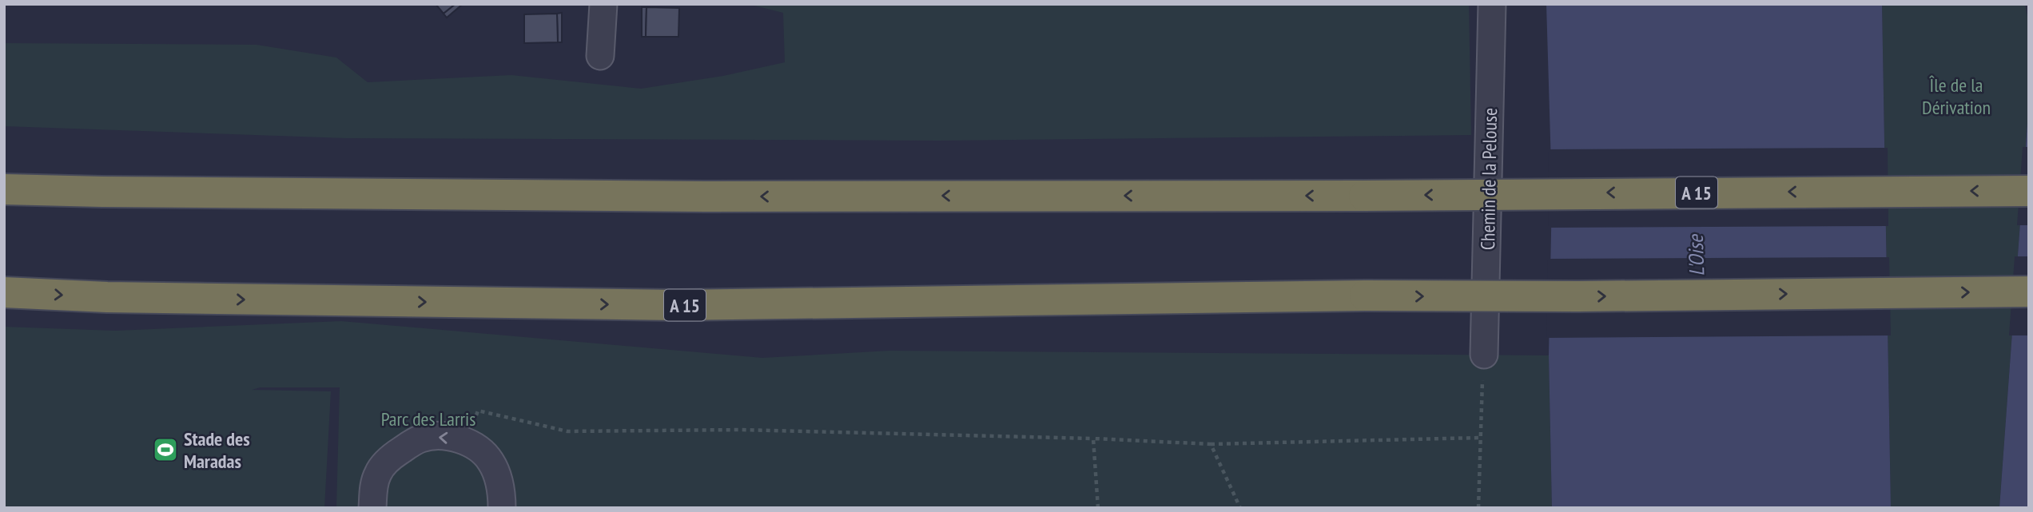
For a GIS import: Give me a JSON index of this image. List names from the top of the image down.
{
  "streets": {
    "highway": ["A 15"],
    "street": ["Chemin de la Pelouse"]
  },
  "water": ["L'Oise"],
  "parks": ["Île de la Dérivation", "Parc des Larris"],
  "places": {
    "sports": ["Stade des Maradas"]
  }
}
